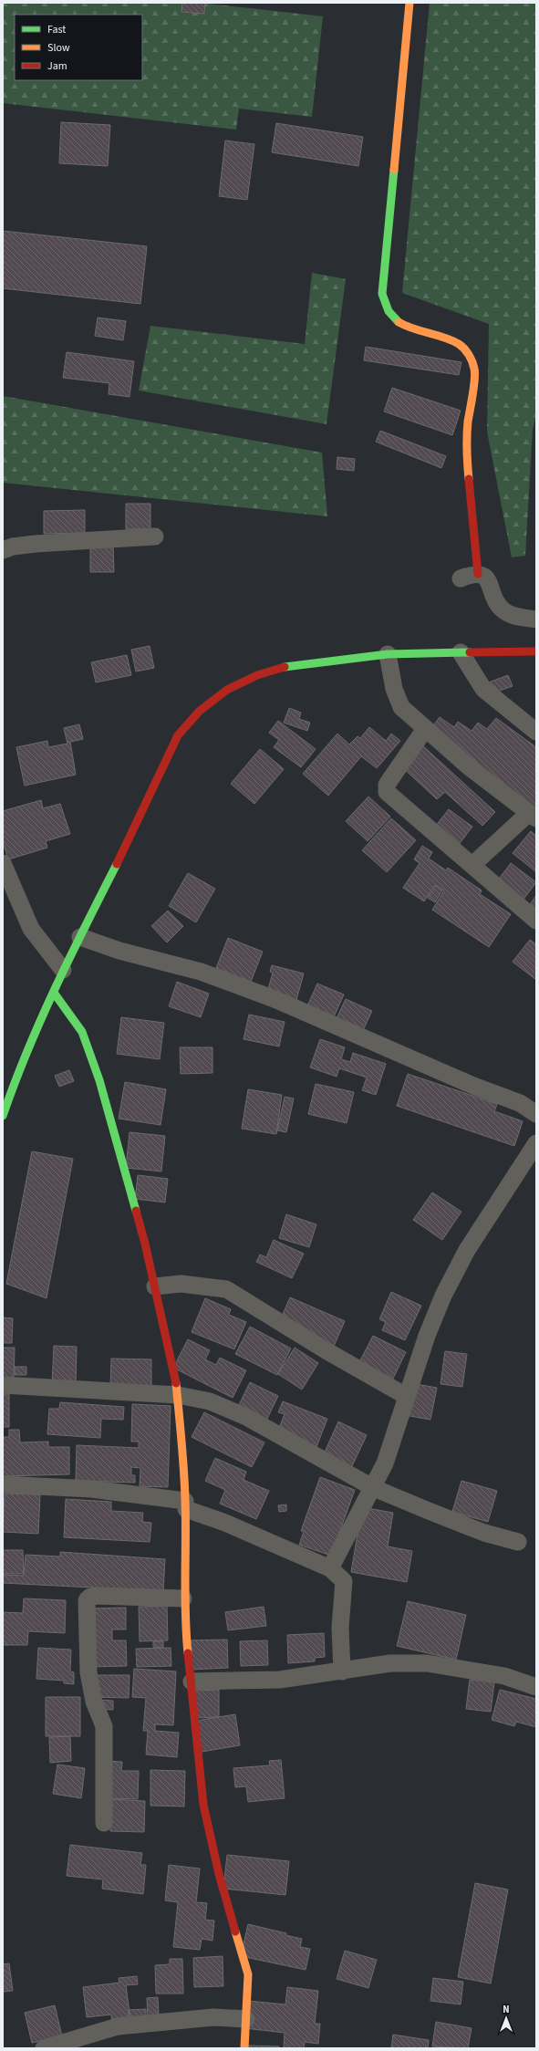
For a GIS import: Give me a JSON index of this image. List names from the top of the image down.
{
  "legend": ["Fast", "Slow", "Jam"],
  "north": "top"
}
